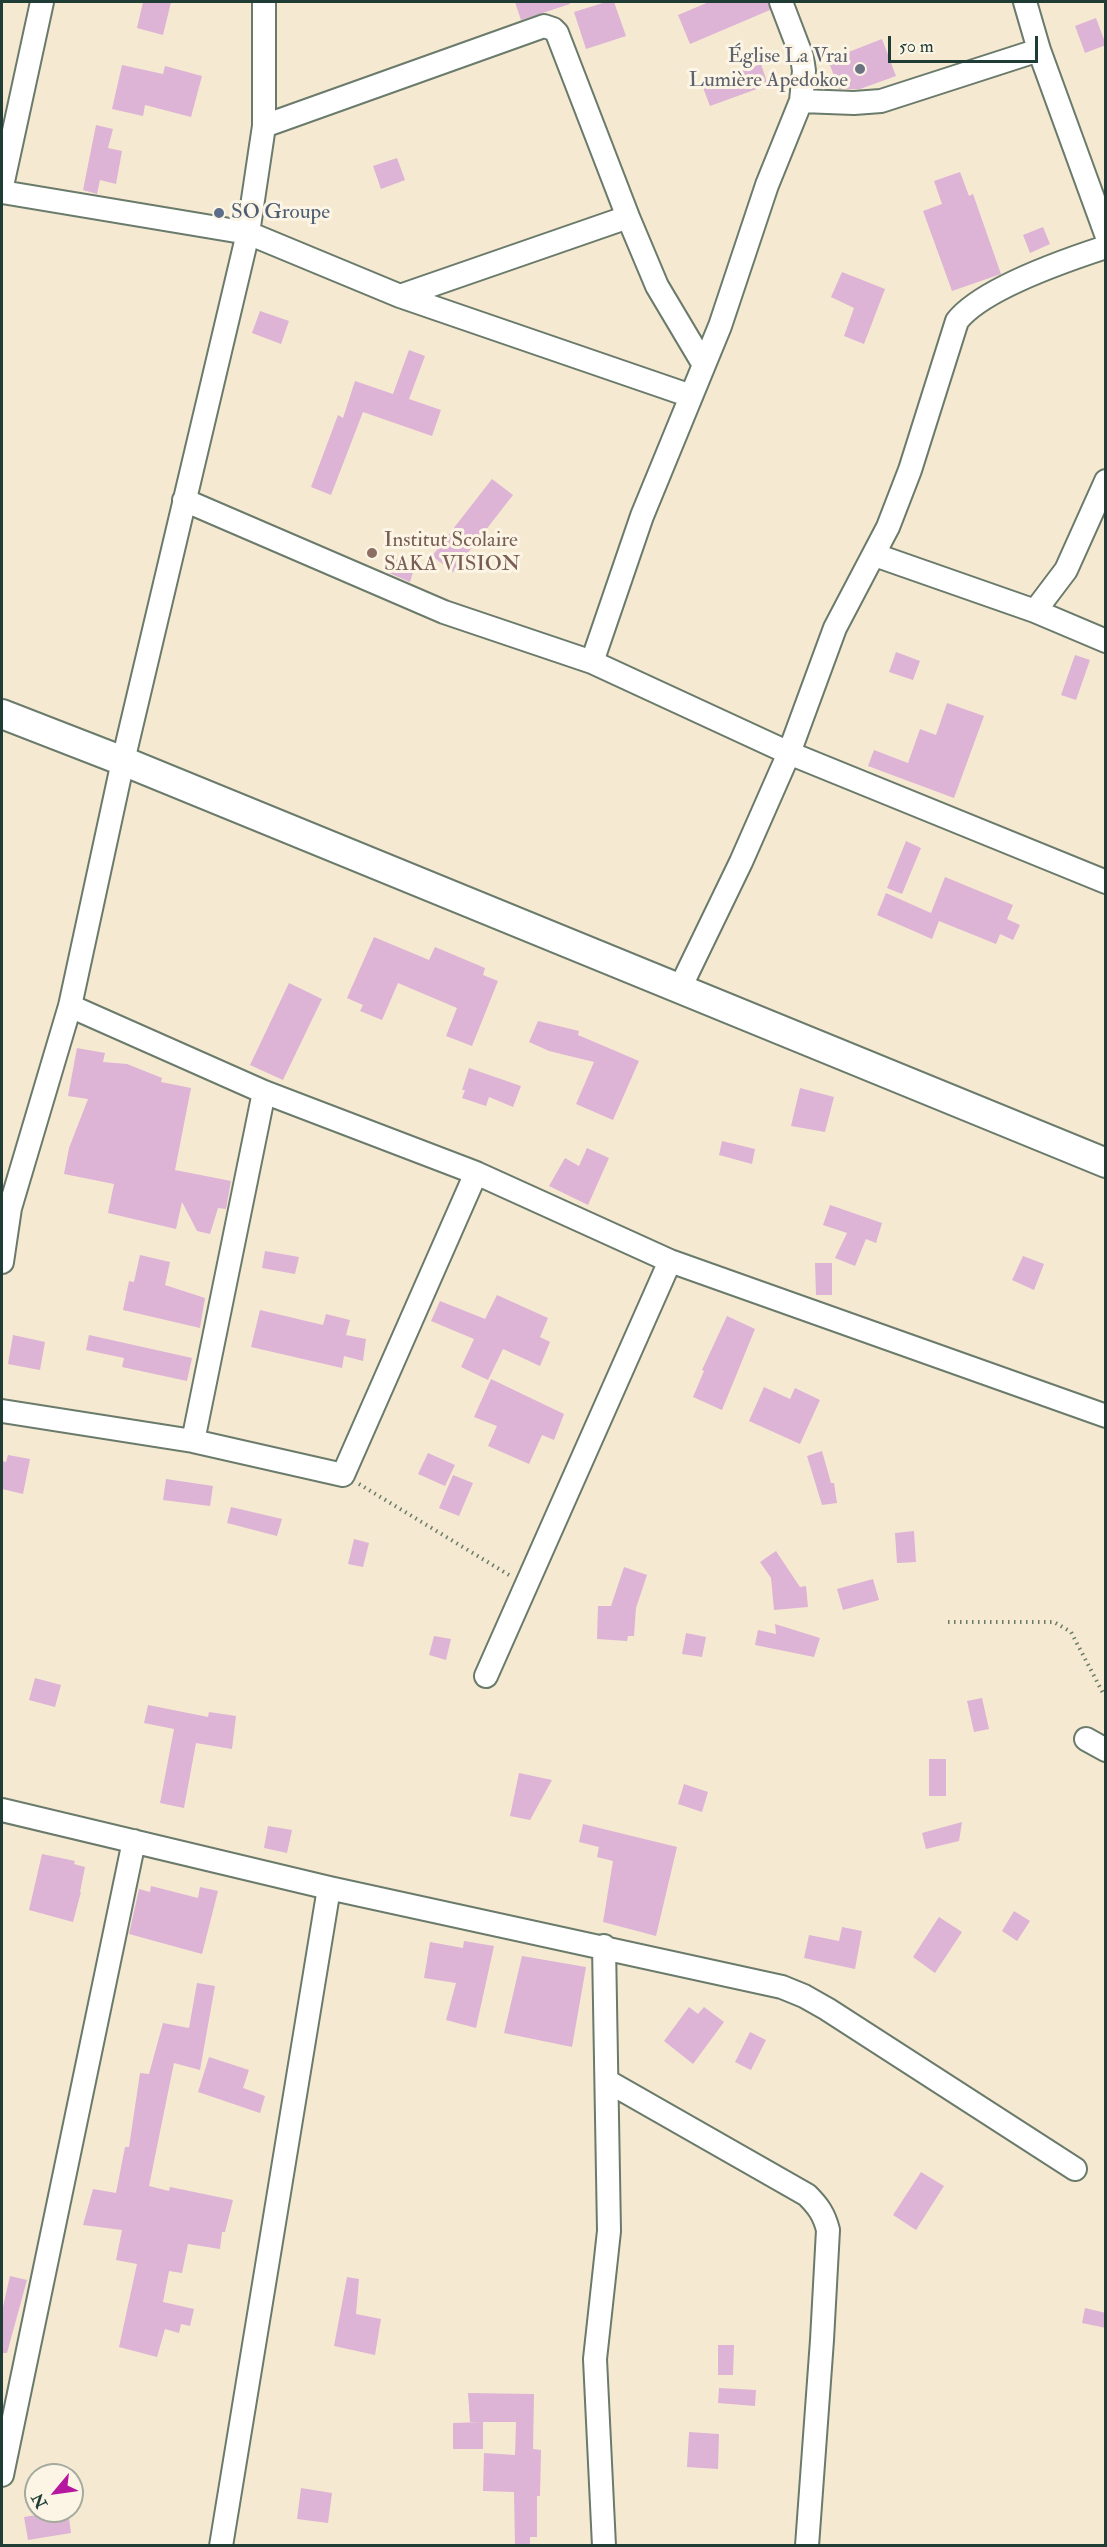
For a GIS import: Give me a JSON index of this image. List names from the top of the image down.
{
  "places": ["Église La Vrai Lumière Apedokoe", "SO Groupe", "Institut Scolaire SAKA VISION"],
  "scale_bar": "50 m",
  "north": "bottom left"
}
